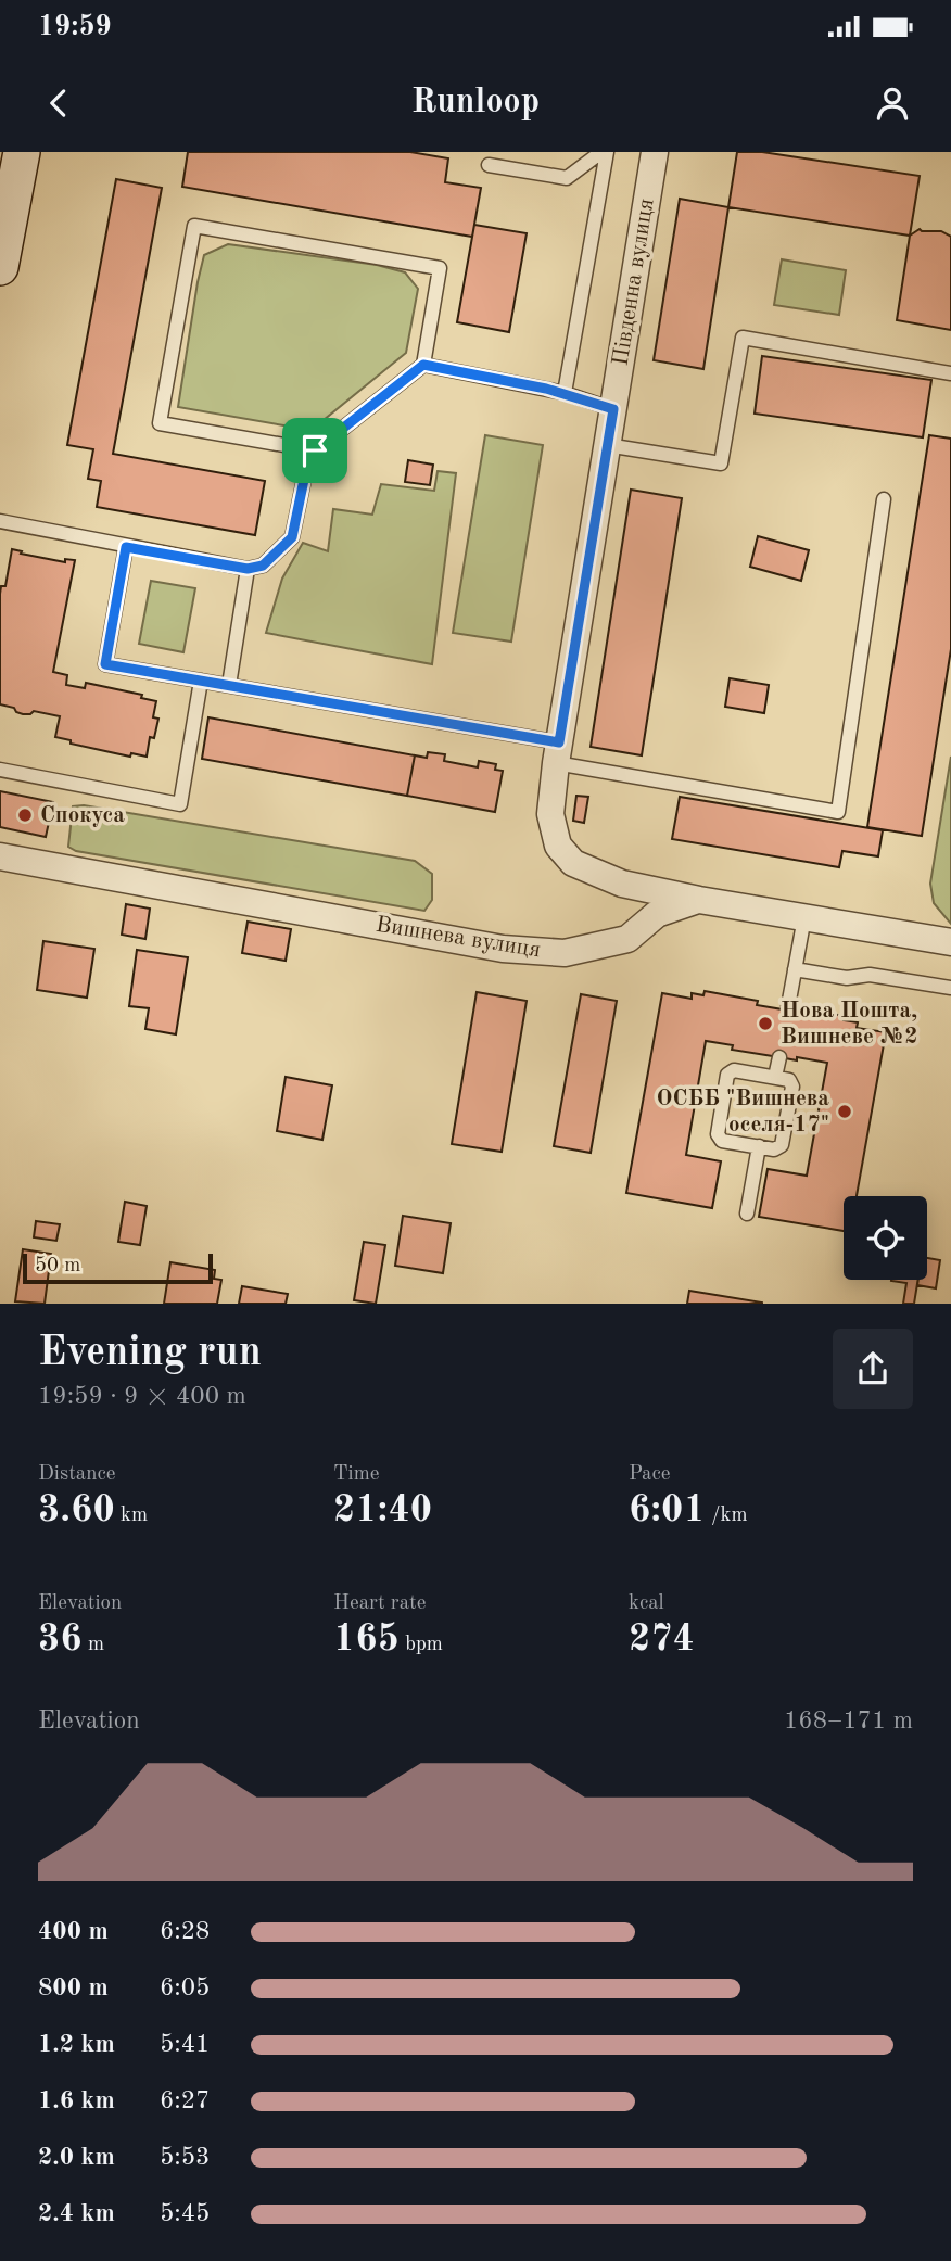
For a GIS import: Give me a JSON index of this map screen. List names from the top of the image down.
{
  "streets": {
    "street": ["Південна вулиця", "Вишнева вулиця"]
  },
  "crossings": [
    ["Південна вулиця", "Вишнева вулиця"]
  ],
  "places": ["Спокуса", "Нова Пошта, Вишневе №2", "ОСББ \"Вишнева оселя-17\""],
  "scale_bar": "50 m",
  "page": {
    "status": "19:59",
    "header": "Runloop",
    "scale": "50 m",
    "heading": ["Evening run", "19:59 · 9 × 400 m"],
    "stats": [
      ["Distance", "3.60 km"],
      ["Time", "21:40"],
      ["Pace", "6:01 /km"],
      ["Elevation", "36 m"],
      ["Heart rate", "165 bpm"],
      ["kcal", "274"]
    ],
    "chart": ["Elevation", "168–171 m"],
    "list": [
      {
        "name": "400 m",
        "note": "6:28"
      },
      {
        "name": "800 m",
        "note": "6:05"
      },
      {
        "name": "1.2 km",
        "note": "5:41"
      },
      {
        "name": "1.6 km",
        "note": "6:27"
      },
      {
        "name": "2.0 km",
        "note": "5:53"
      },
      {
        "name": "2.4 km",
        "note": "5:45"
      }
    ]
  }
}
